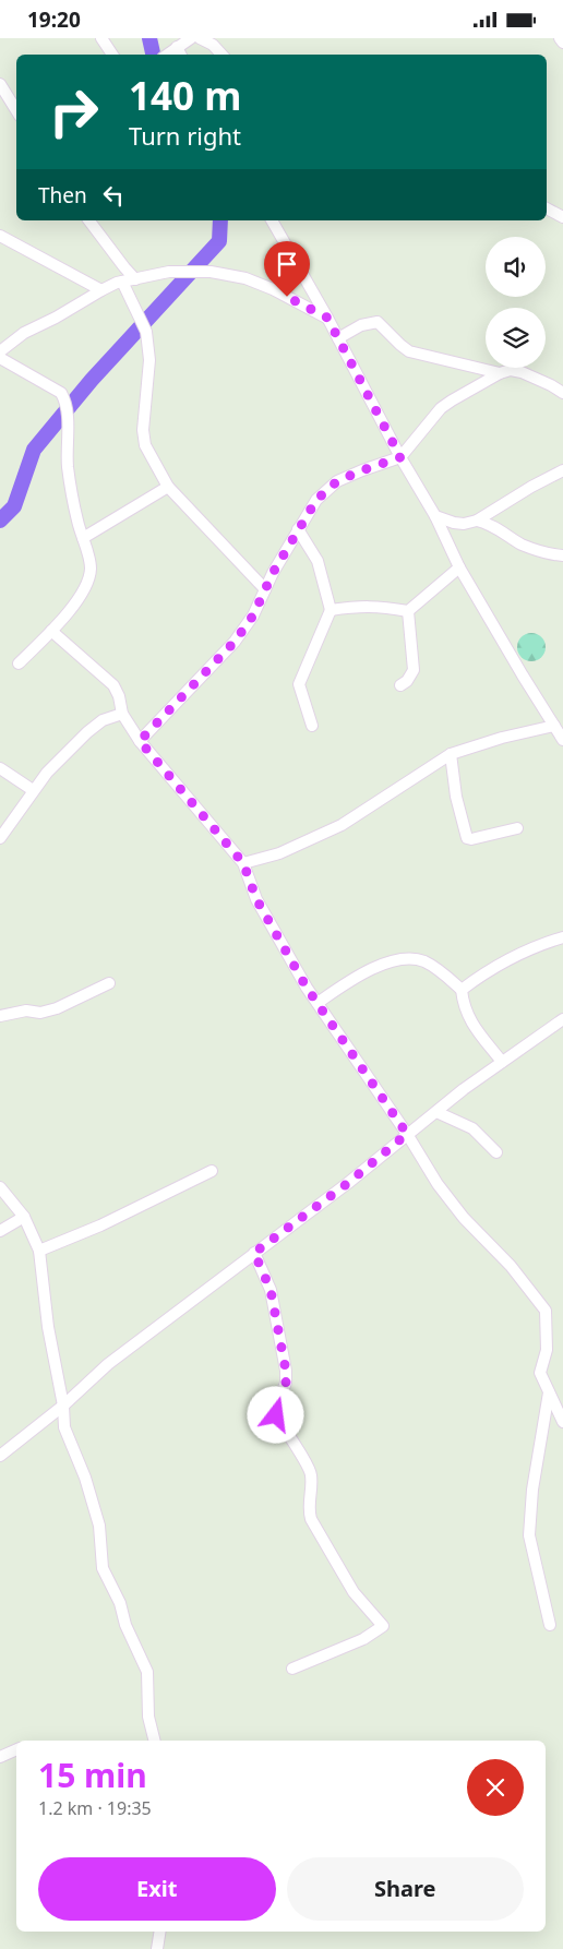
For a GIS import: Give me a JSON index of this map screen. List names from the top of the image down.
{
  "page": {
    "status": "19:20",
    "turn": ["140 m", "Turn right"],
    "then": "Then",
    "heading": ["15 min", "1.2 km · 19:35"],
    "buttons": ["Exit", "Share"]
  }
}
